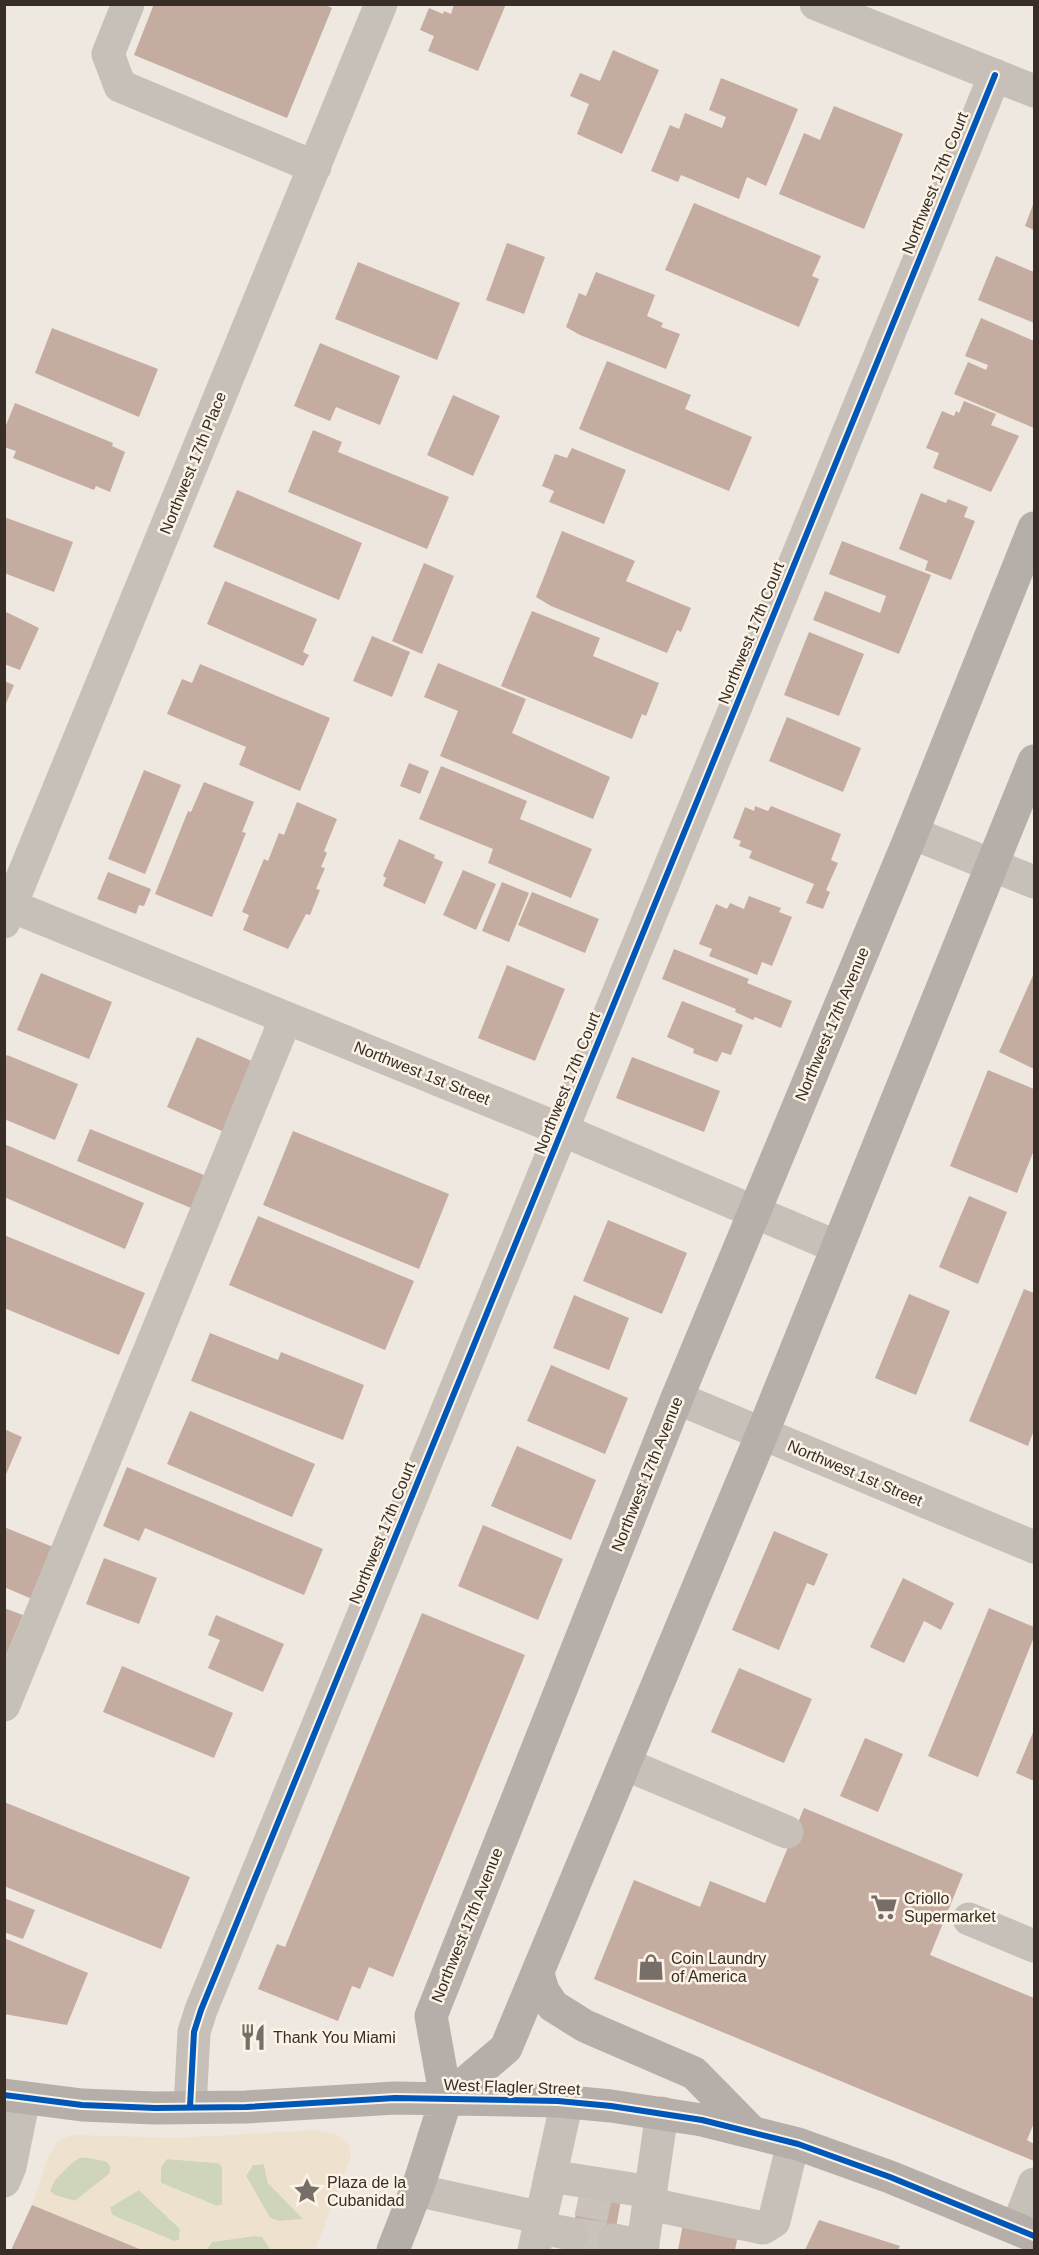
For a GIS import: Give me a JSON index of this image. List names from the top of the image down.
{
  "streets": {
    "main road": ["Northwest 17th Avenue", "West Flagler Street"],
    "street": ["Northwest 17th Court", "Northwest 17th Place", "Northwest 1st Street"]
  },
  "crossings": [
    ["Northwest 17th Court", "Northwest 1st Street"],
    ["Northwest 17th Court", "West Flagler Street"],
    ["Northwest 17th Place", "Northwest 1st Street"],
    ["Northwest 17th Avenue", "Northwest 1st Street"],
    ["Northwest 17th Avenue", "West Flagler Street"]
  ],
  "places": {
    "supermarket": ["Criollo Supermarket"],
    "shop": ["Coin Laundry of America"],
    "restaurant": ["Thank You Miami"],
    "place": ["Plaza de la Cubanidad"]
  }
}
